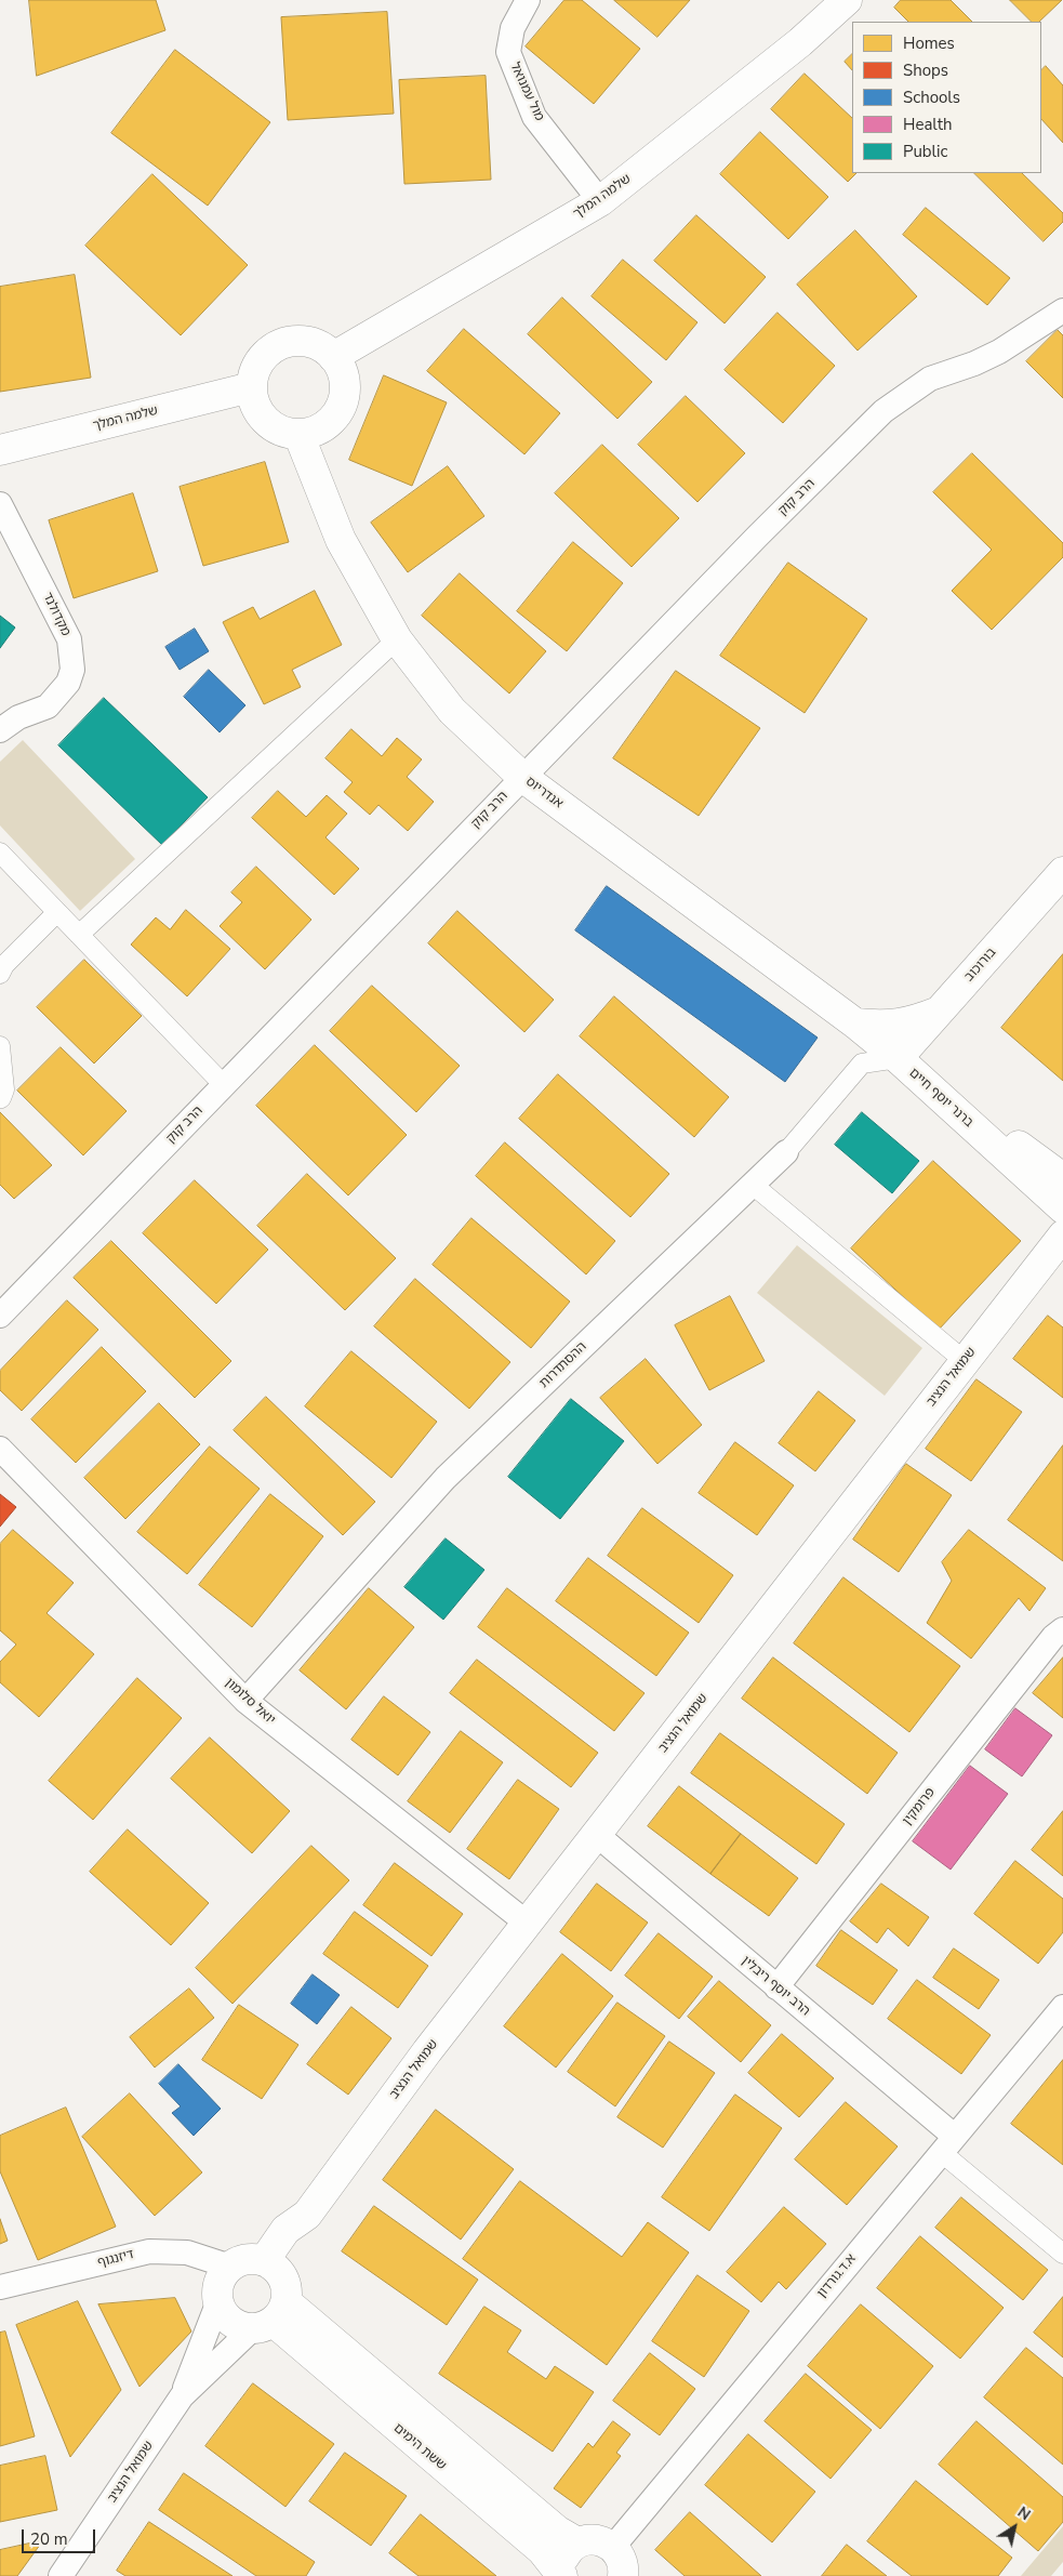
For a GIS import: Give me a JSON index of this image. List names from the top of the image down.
{
  "streets": {
    "street": [
      "מול עמנואל",
      "שלמה המלך",
      "הרב קוק",
      "מקדולנד",
      "אנדריוס",
      "בורוכוב",
      "ברנר יוסף חיים",
      "ההסתדרות",
      "שמואל הנציב",
      "יואל סלומון",
      "פרומקין",
      "הרב יוסף ריבלין",
      "דיזנגוף",
      "א.ד.גורדון",
      "ששת הימים"
    ]
  },
  "crossings": [
    ["מול עמנואל", "שלמה המלך"],
    ["שלמה המלך", "אנדריוס"],
    ["הרב קוק", "אנדריוס"],
    ["אנדריוס", "בורוכוב"],
    ["אנדריוס", "ברנר יוסף חיים"],
    ["אנדריוס", "ההסתדרות"],
    ["בורוכוב", "ברנר יוסף חיים"],
    ["בורוכוב", "ההסתדרות"],
    ["ברנר יוסף חיים", "ההסתדרות"],
    ["ההסתדרות", "יואל סלומון"],
    ["שמואל הנציב", "יואל סלומון"],
    ["שמואל הנציב", "הרב יוסף ריבלין"],
    ["שמואל הנציב", "ששת הימים"],
    ["פרומקין", "הרב יוסף ריבלין"],
    ["הרב יוסף ריבלין", "א.ד.גורדון"]
  ],
  "legend": [
    "Homes",
    "Shops",
    "Schools",
    "Health",
    "Public"
  ],
  "scale_bar": "20 m",
  "north": "top right"
}
